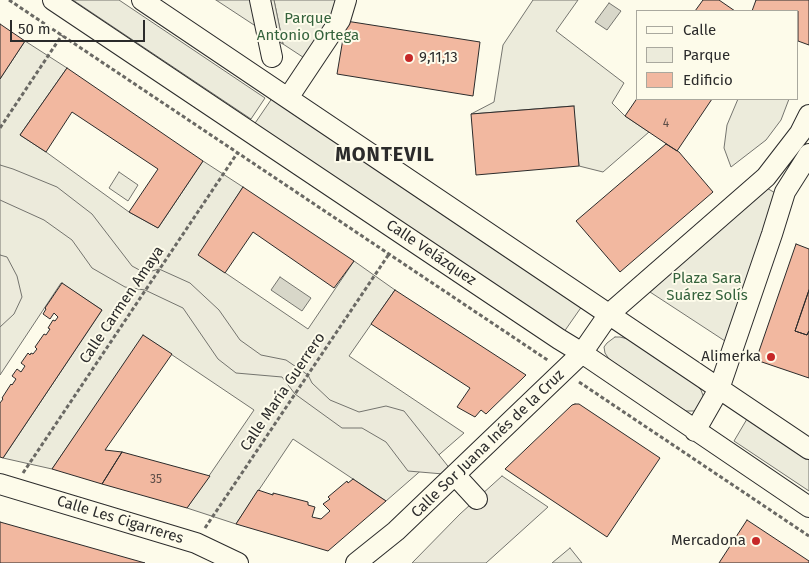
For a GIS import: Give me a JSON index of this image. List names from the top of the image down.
{
  "streets": {
    "street": ["Calle Velázquez", "Calle Sor Juana Inés de la Cruz", "Calle Les Cigarreres"],
    "path": ["Calle Carmen Amaya", "Calle María Guerrero"]
  },
  "crossings": [
    ["Calle Velázquez", "Calle Sor Juana Inés de la Cruz"],
    ["Calle María Guerrero", "Calle Les Cigarreres"]
  ],
  "districts": ["MONTEVIL"],
  "parks": ["Parque Antonio Ortega", "Plaza Sara Suárez Solís"],
  "places": ["9,11,13", "Alimerka", "Mercadona"],
  "house_numbers": ["4", "35"],
  "legend": ["Calle", "Parque", "Edificio"],
  "scale_bar": "50 m"
}
